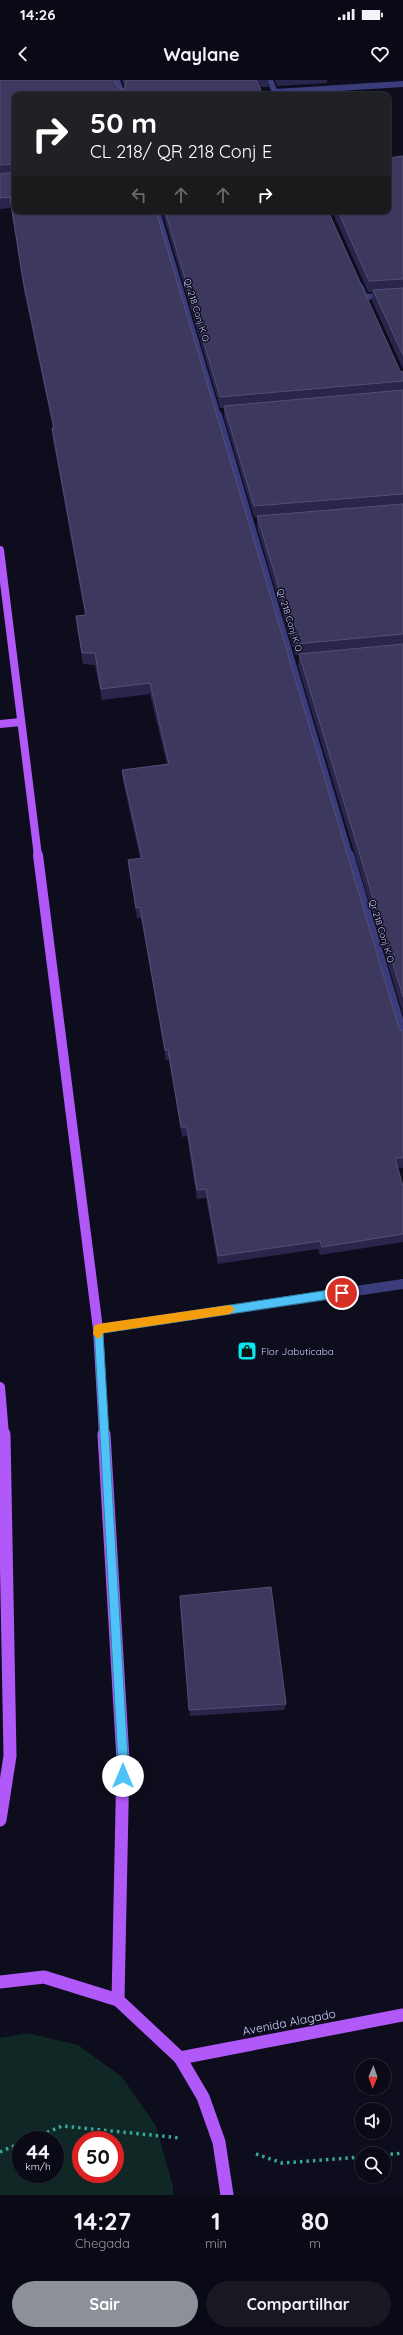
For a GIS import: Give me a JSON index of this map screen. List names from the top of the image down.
{
  "streets": {
    "main road": ["Avenida Alagado"],
    "street": ["Qr 218 Conj K O"]
  },
  "places": {
    "shop": ["Flor Jabuticaba"]
  },
  "north": "bottom",
  "page": {
    "status": "14:26",
    "header": "Waylane",
    "turn": ["50 m", "CL 218/ QR 218 Conj E"],
    "speed": "44 km/h",
    "limit": "50",
    "eta": [
      "14:27",
      "Chegada",
      "1",
      "min",
      "80",
      "m"
    ],
    "buttons": ["Sair", "Compartilhar"]
  }
}
